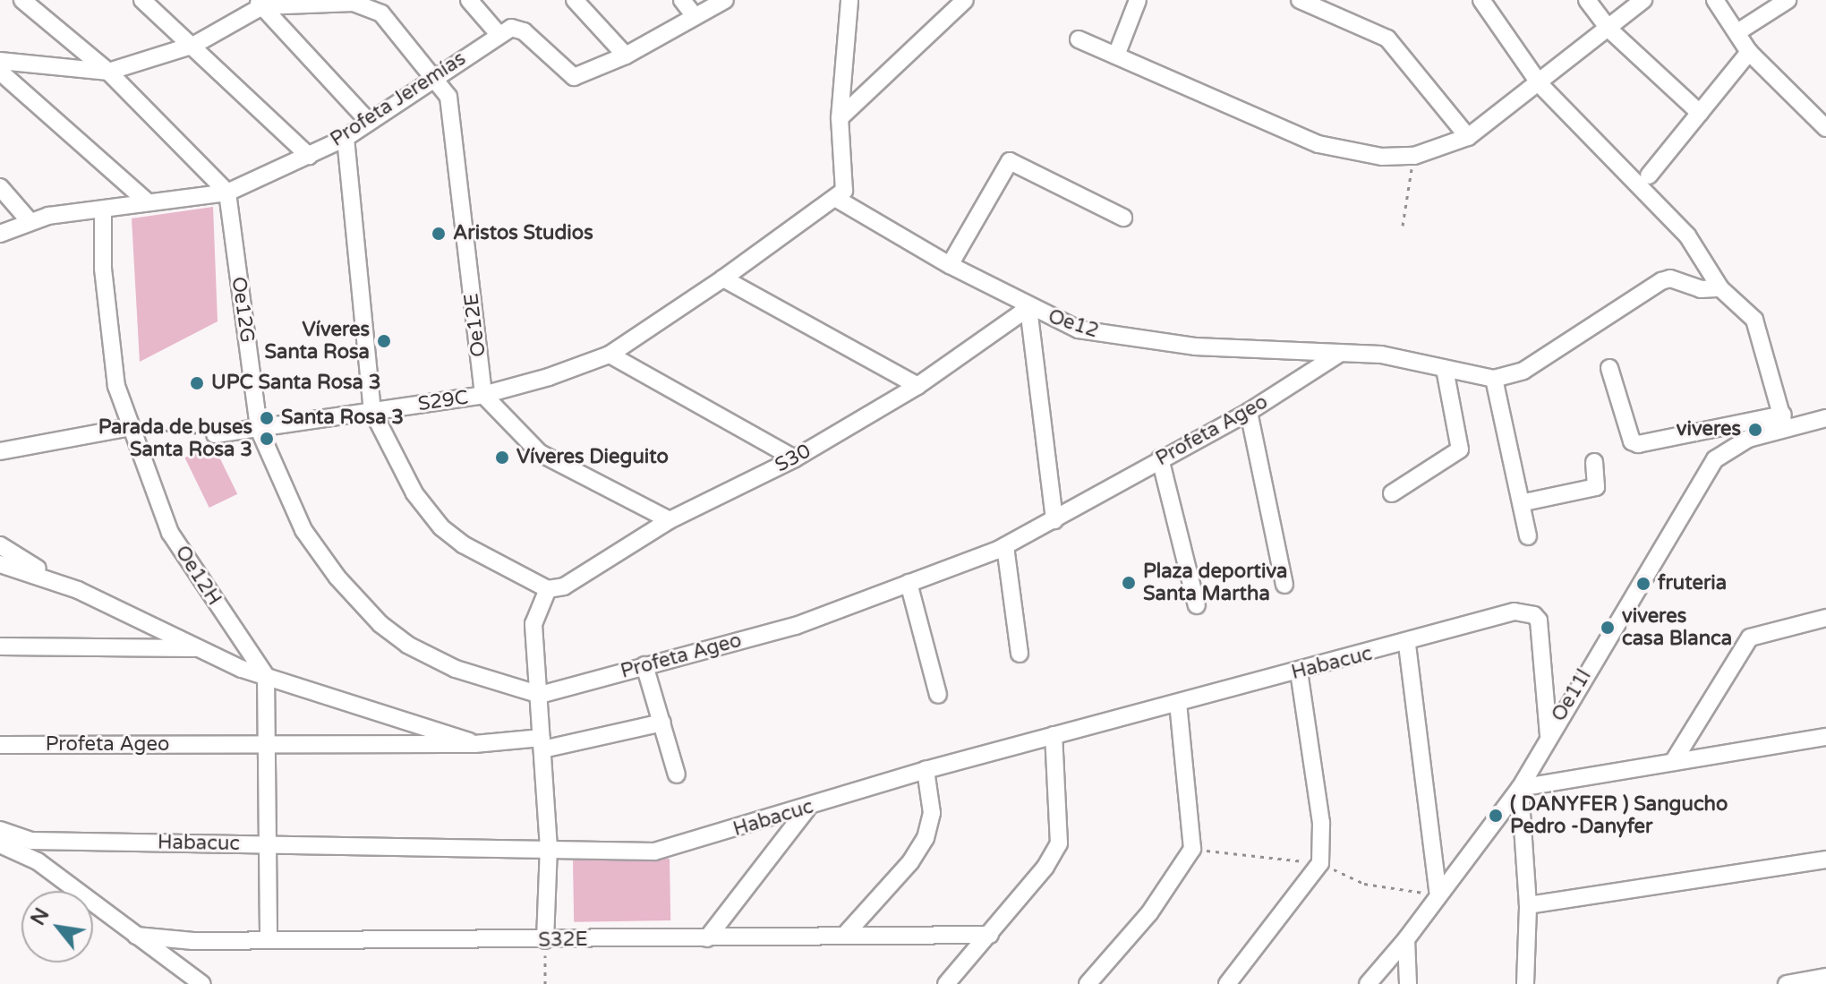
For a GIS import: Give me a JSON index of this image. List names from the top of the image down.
{
  "streets": {
    "street": [
      "Profeta Jeremías",
      "Oe12G",
      "Oe12",
      "Oe12E",
      "S29C",
      "Profeta Ageo",
      "S30",
      "Oe12H",
      "Habacuc",
      "Oe11l",
      "S32E"
    ]
  },
  "crossings": [
    ["Profeta Jeremías", "Oe12G"],
    ["Profeta Jeremías", "Oe12E"],
    ["Profeta Jeremías", "Oe12H"],
    ["Oe12G", "S29C"],
    ["Oe12G", "Profeta Ageo"],
    ["Oe12", "S29C"],
    ["Oe12", "Profeta Ageo"],
    ["Oe12", "S30"],
    ["Oe12E", "S29C"],
    ["Habacuc", "Oe11l"]
  ],
  "places": [
    "Aristos Studios",
    "Víveres Santa Rosa",
    "UPC Santa Rosa 3",
    "Santa Rosa 3",
    "viveres",
    "Parada de buses Santa Rosa 3",
    "Víveres Dieguito",
    "Plaza deportiva Santa Martha",
    "fruteria",
    "viveres casa Blanca",
    "( DANYFER ) Sangucho Pedro -Danyfer"
  ],
  "north": "top left"
}
